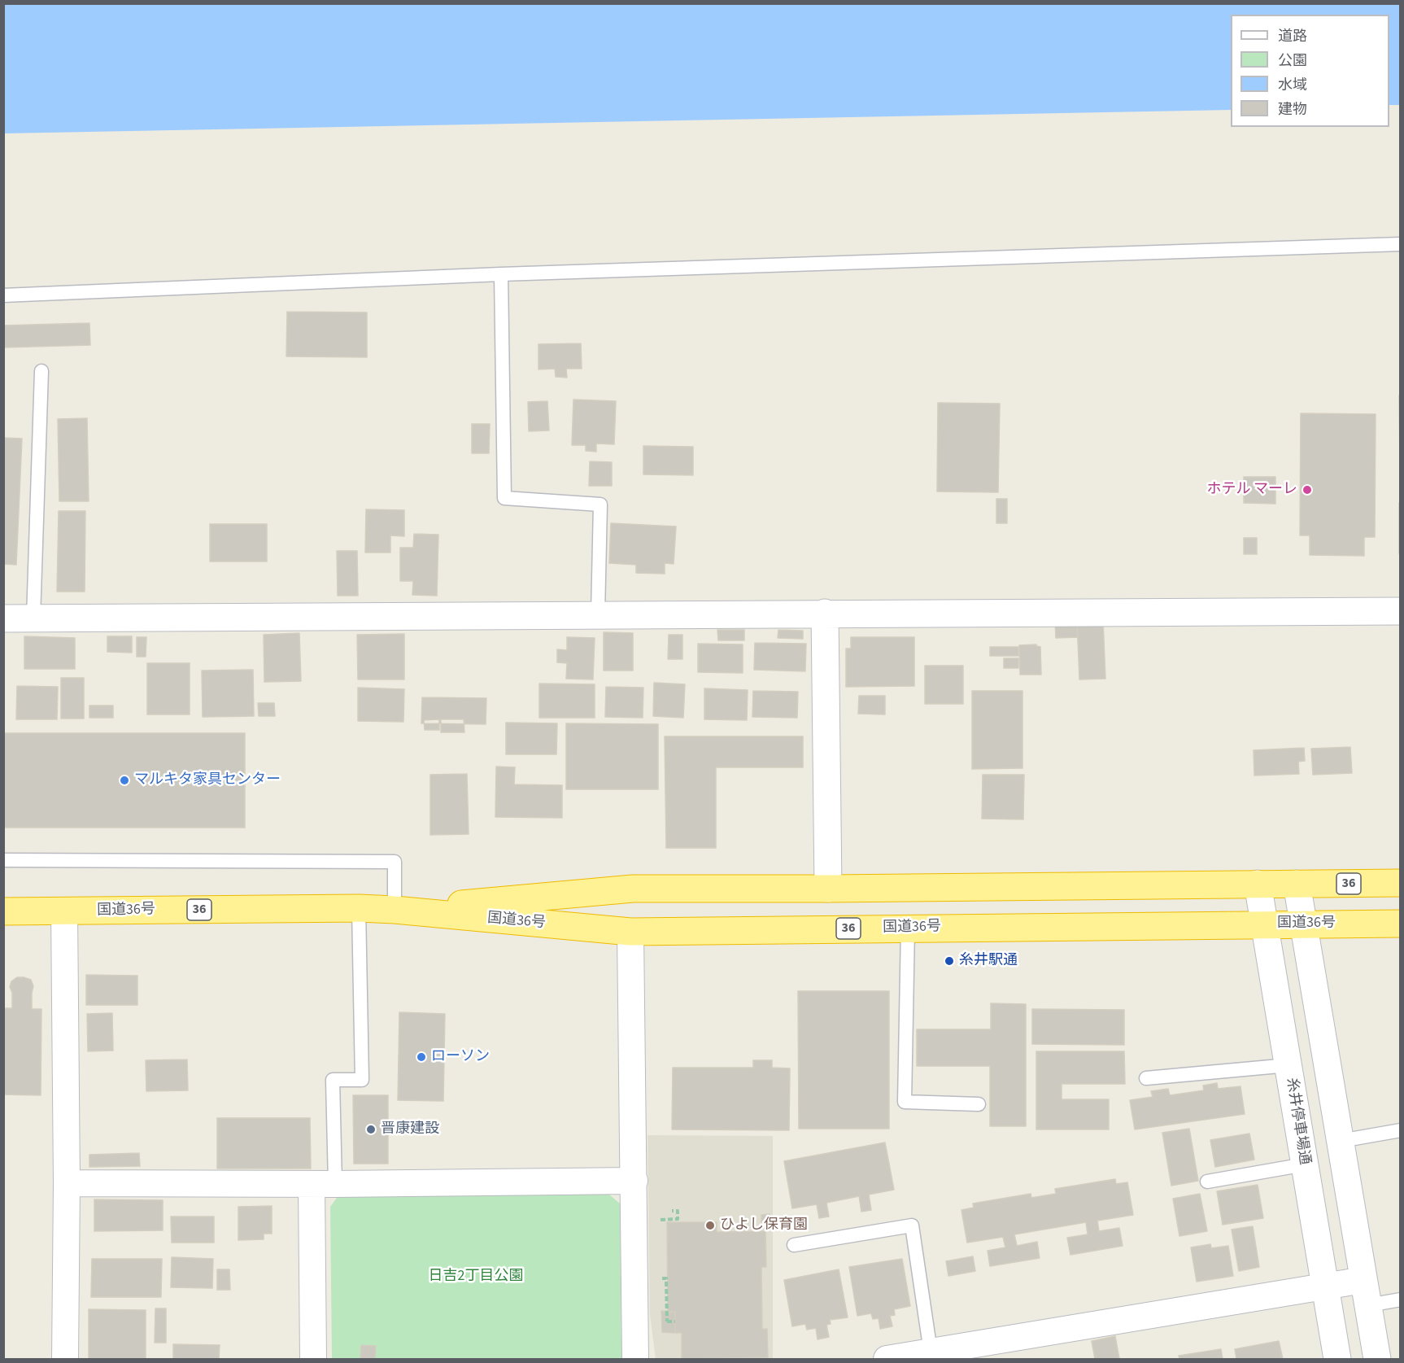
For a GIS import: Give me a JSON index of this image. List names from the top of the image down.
{
  "streets": {
    "highway": ["36", "国道36号"],
    "street": ["糸井停車場通"]
  },
  "crossings": [
    ["国道36号", "糸井停車場通"]
  ],
  "parks": ["日吉2丁目公園"],
  "places": [
    "ホテル マーレ",
    "マルキタ家具センター",
    "糸井駅通",
    "ローソン",
    "晋康建設",
    "ひよし保育園"
  ],
  "legend": [
    "道路",
    "公園",
    "水域",
    "建物"
  ]
}
